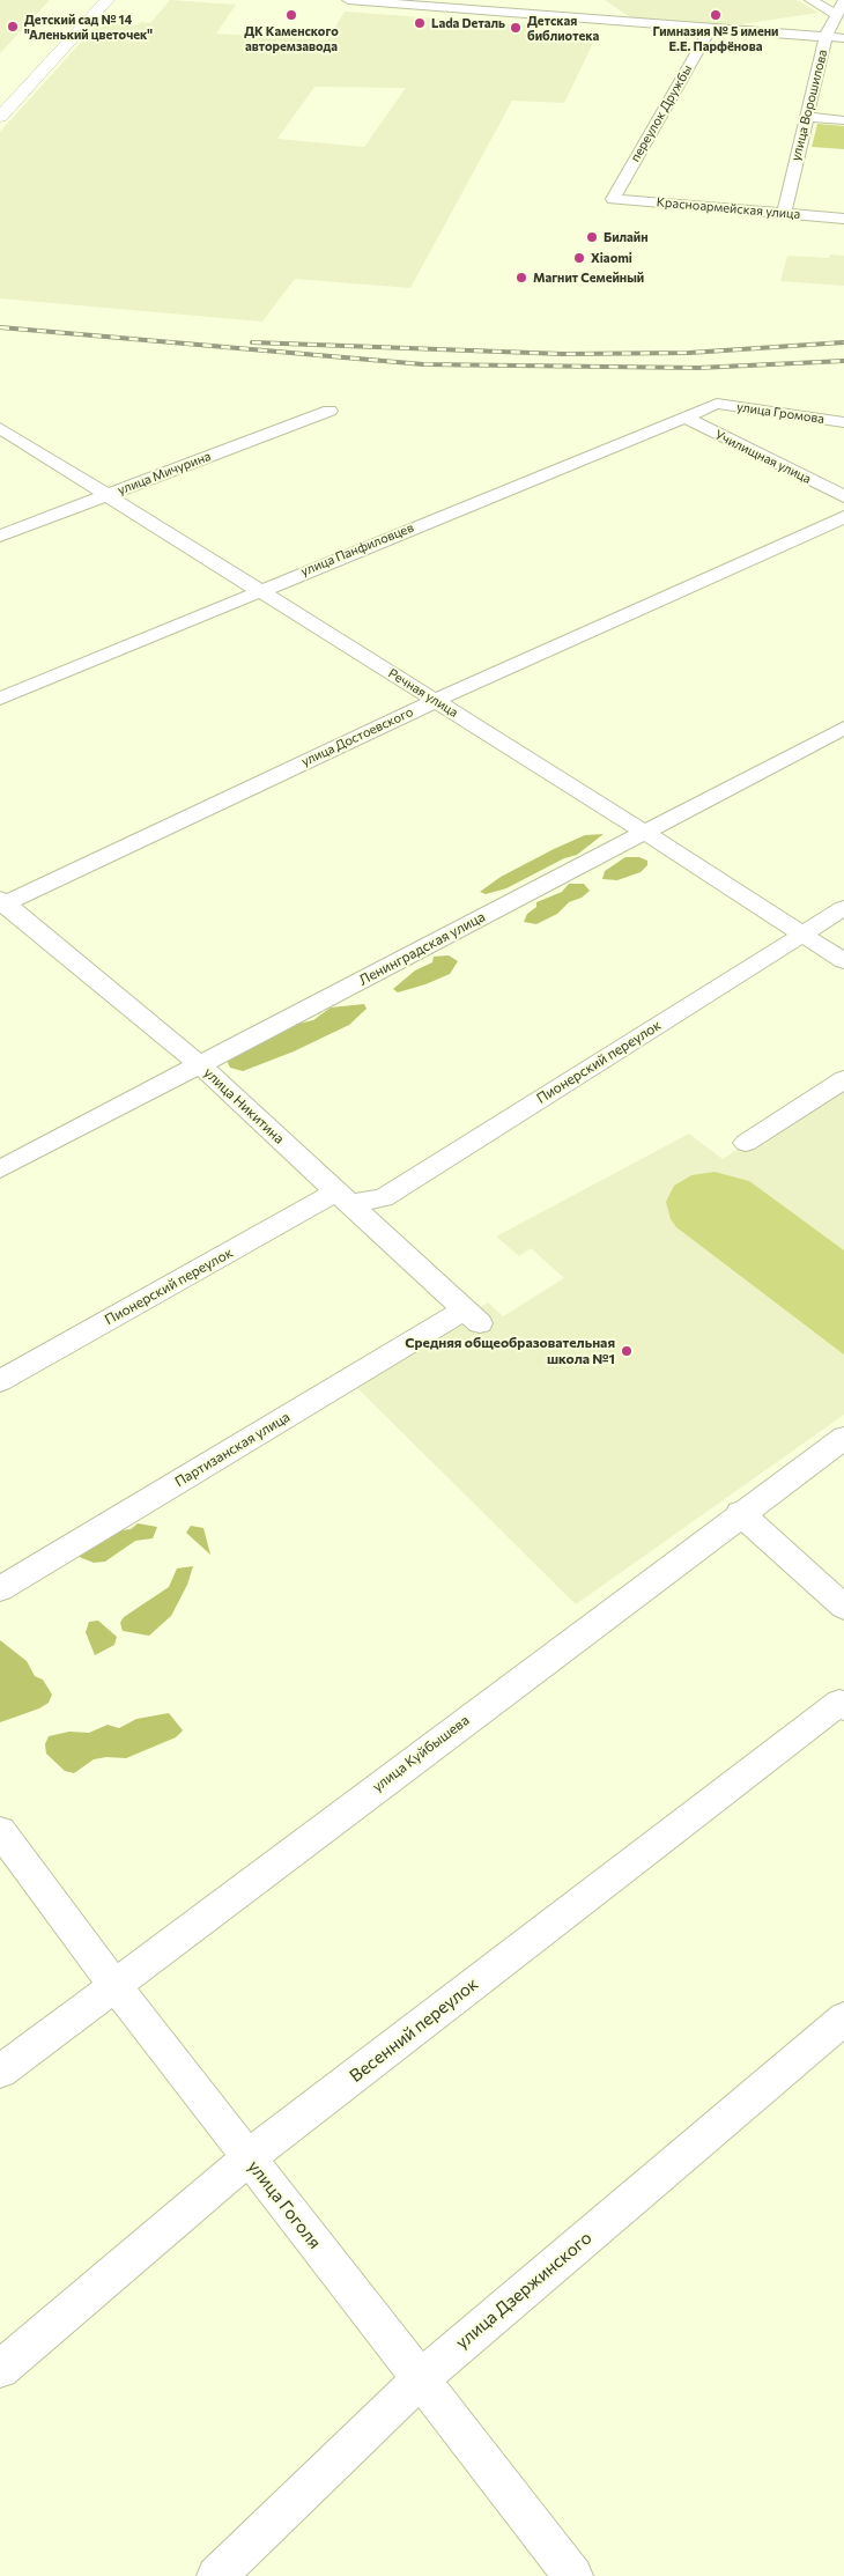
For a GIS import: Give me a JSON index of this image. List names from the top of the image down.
{
  "streets": {
    "street": [
      "улица Ворошилова",
      "переулок Дружбы",
      "Красноармейская улица",
      "улица Громова",
      "Училищная улица",
      "улица Мичурина",
      "улица Панфиловцев",
      "Речная улица",
      "улица Достоевского",
      "Ленинградская улица",
      "Пионерский переулок",
      "улица Никитина",
      "Партизанская улица",
      "улица Куйбышева",
      "Весенний переулок",
      "улица Гоголя",
      "улица Дзержинского"
    ]
  },
  "crossings": [
    ["улица Ворошилова", "Красноармейская улица"],
    ["переулок Дружбы", "Красноармейская улица"],
    ["улица Громова", "улица Панфиловцев"],
    ["Училищная улица", "улица Панфиловцев"],
    ["улица Мичурина", "Речная улица"],
    ["улица Панфиловцев", "Речная улица"],
    ["Речная улица", "улица Достоевского"],
    ["Речная улица", "Ленинградская улица"],
    ["Речная улица", "Пионерский переулок"],
    ["улица Достоевского", "улица Никитина"],
    ["Ленинградская улица", "улица Никитина"],
    ["Пионерский переулок", "улица Никитина"],
    ["улица Никитина", "Партизанская улица"],
    ["улица Куйбышева", "улица Гоголя"],
    ["Весенний переулок", "улица Гоголя"],
    ["улица Гоголя", "улица Дзержинского"]
  ],
  "places": [
    "ДК Каменского авторемзавода",
    "Гимназия № 5 имени Е.Е. Парфёнова",
    "Lada Dеталь",
    "Детский сад № 14 \"Аленький цветочек\"",
    "Детская библиотека",
    "Билайн",
    "Xiaomi",
    "Магнит Семейный",
    "Средняя общеобразовательная школа №1"
  ]
}
